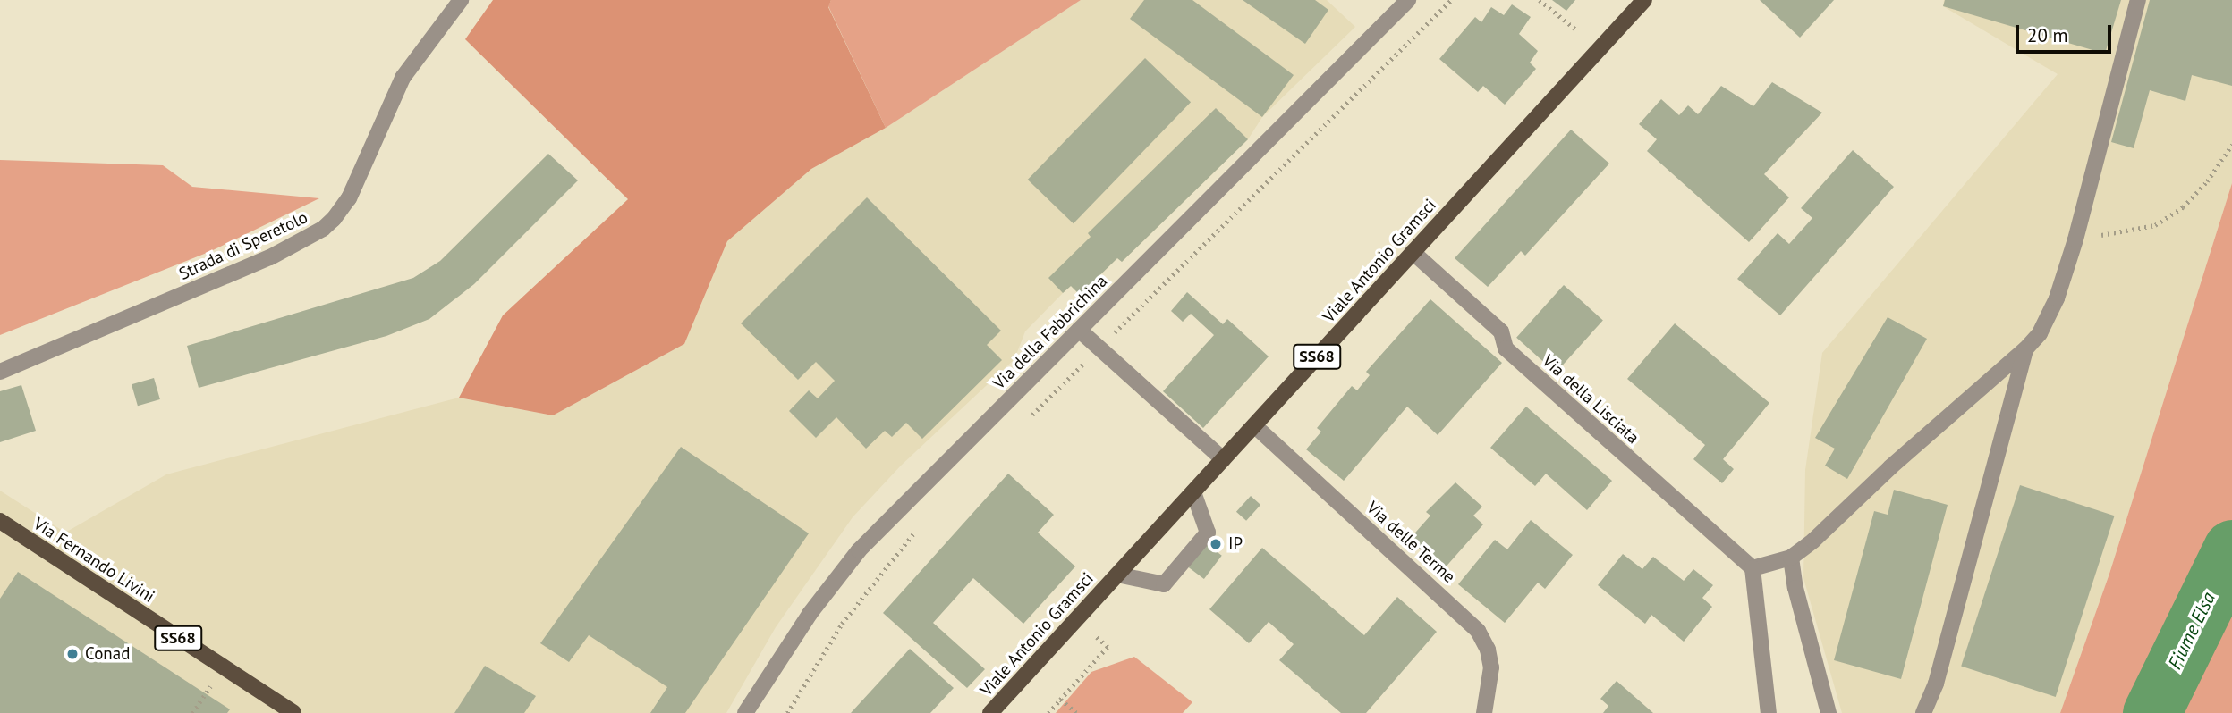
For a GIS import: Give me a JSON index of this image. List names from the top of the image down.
{
  "streets": {
    "main road": ["Viale Antonio Gramsci", "SS68", "Via Fernando Livini"],
    "street": [
      "Strada di Speretolo",
      "Via della Fabbrichina",
      "Via della Lisciata",
      "Via delle Terme"
    ]
  },
  "crossings": [
    ["Viale Antonio Gramsci", "Via della Lisciata"],
    ["Viale Antonio Gramsci", "Via delle Terme"]
  ],
  "water": ["Fiume Elsa"],
  "places": ["IP", "Conad"],
  "scale_bar": "20 m"
}
